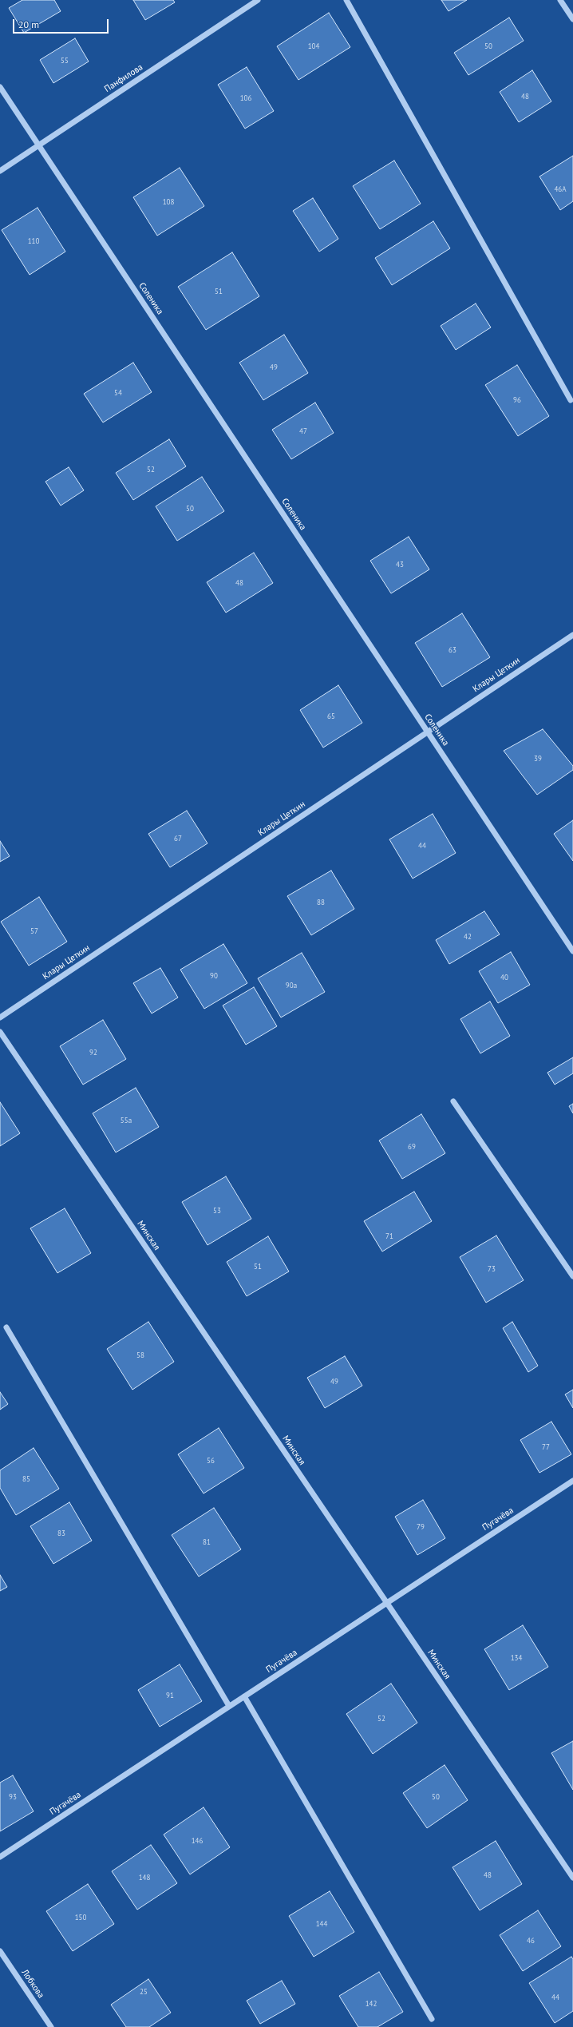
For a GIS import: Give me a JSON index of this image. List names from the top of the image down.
{
  "streets": {
    "street": [
      "Панфилова",
      "Соленика",
      "Клары Цеткин",
      "Минская",
      "Пугачёва",
      "Лобкова"
    ]
  },
  "crossings": [
    ["Панфилова", "Соленика"],
    ["Соленика", "Клары Цеткин"],
    ["Минская", "Пугачёва"]
  ],
  "house_numbers": [
    "104",
    "50",
    "55",
    "48",
    "106",
    "46А",
    "108",
    "110",
    "51",
    "49",
    "54",
    "96",
    "47",
    "52",
    "50",
    "43",
    "48",
    "63",
    "65",
    "39",
    "67",
    "44",
    "88",
    "57",
    "42",
    "90",
    "40",
    "90а",
    "92",
    "55а",
    "69",
    "53",
    "71",
    "51",
    "73",
    "58",
    "49",
    "77",
    "56",
    "85",
    "79",
    "83",
    "81",
    "134",
    "91",
    "52",
    "93",
    "50",
    "146",
    "48",
    "148",
    "150",
    "144",
    "46",
    "25",
    "44",
    "142"
  ],
  "scale_bar": "20 m"
}
